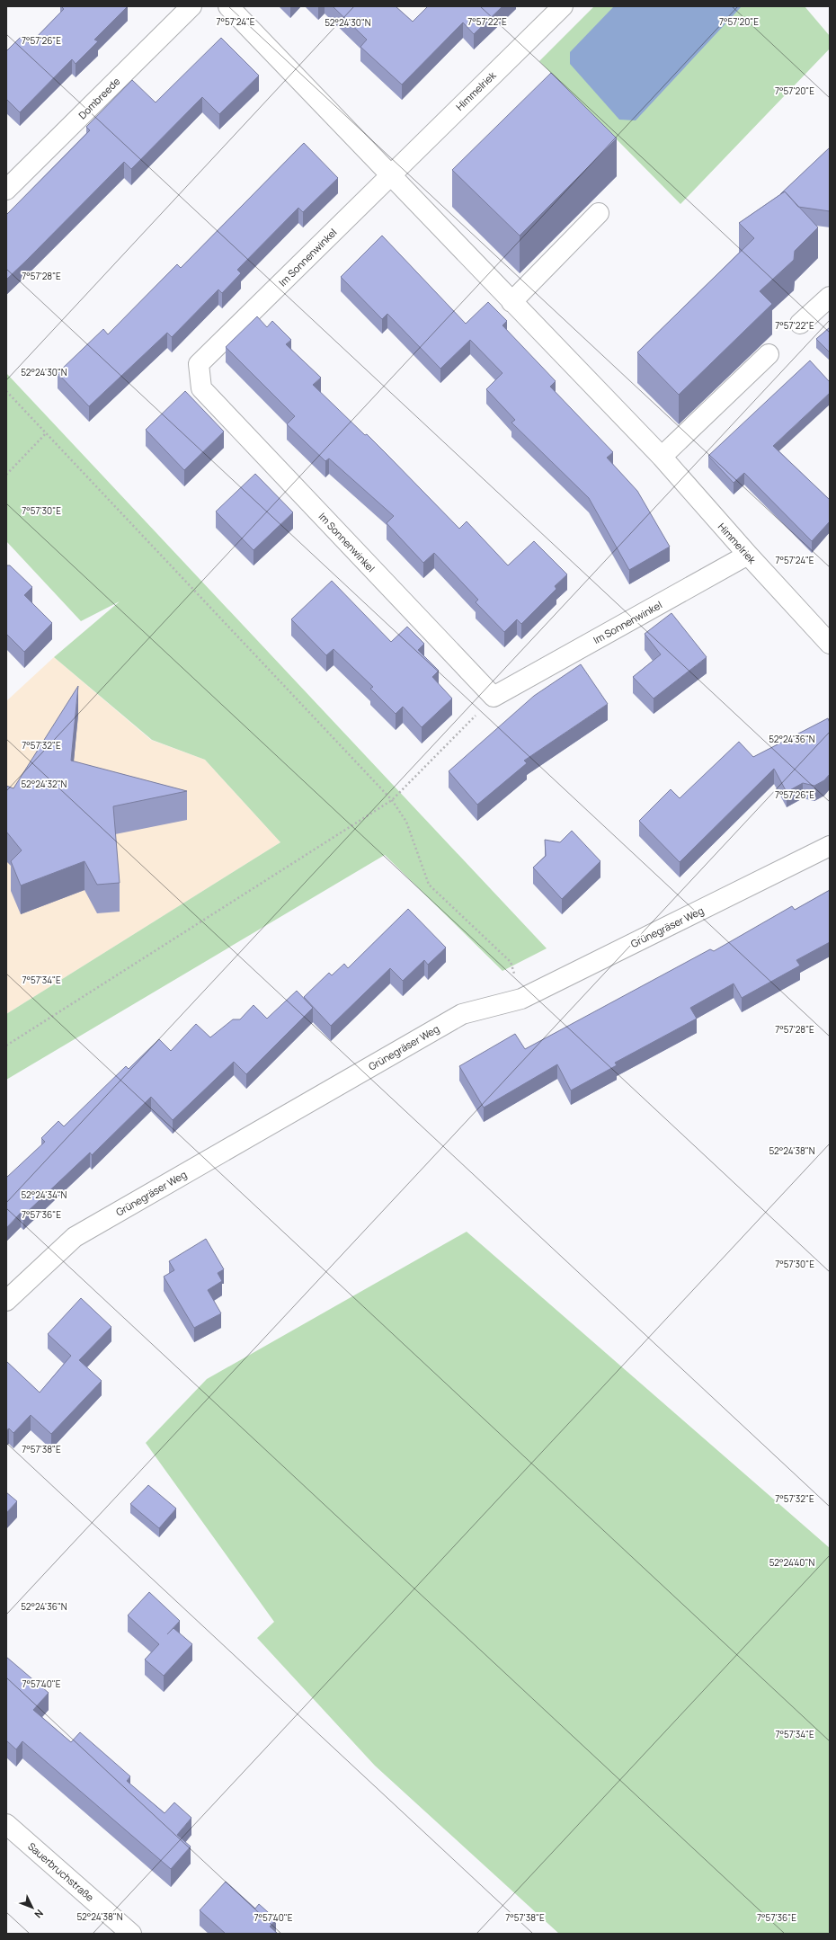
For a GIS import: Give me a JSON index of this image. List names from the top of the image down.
{
  "streets": {
    "street": [
      "Himmelriek",
      "Dombreede",
      "Im Sonnenwinkel",
      "Grünegräser Weg",
      "Sauerbruchstraße"
    ]
  },
  "crossings": [
    ["Himmelriek", "Im Sonnenwinkel"]
  ],
  "north": "bottom right",
  "coordinates": [
    "7°57'24\"E",
    "7°57'22\"E",
    "7°57'20\"E",
    "52°24'30\"N",
    "7°57'26\"E",
    "7°57'28\"E",
    "7°57'30\"E",
    "52°24'36\"N",
    "7°57'32\"E",
    "52°24'32\"N",
    "7°57'34\"E",
    "52°24'38\"N",
    "52°24'34\"N",
    "7°57'36\"E",
    "7°57'38\"E",
    "52°24'40\"N",
    "7°57'40\"E"
  ]
}
